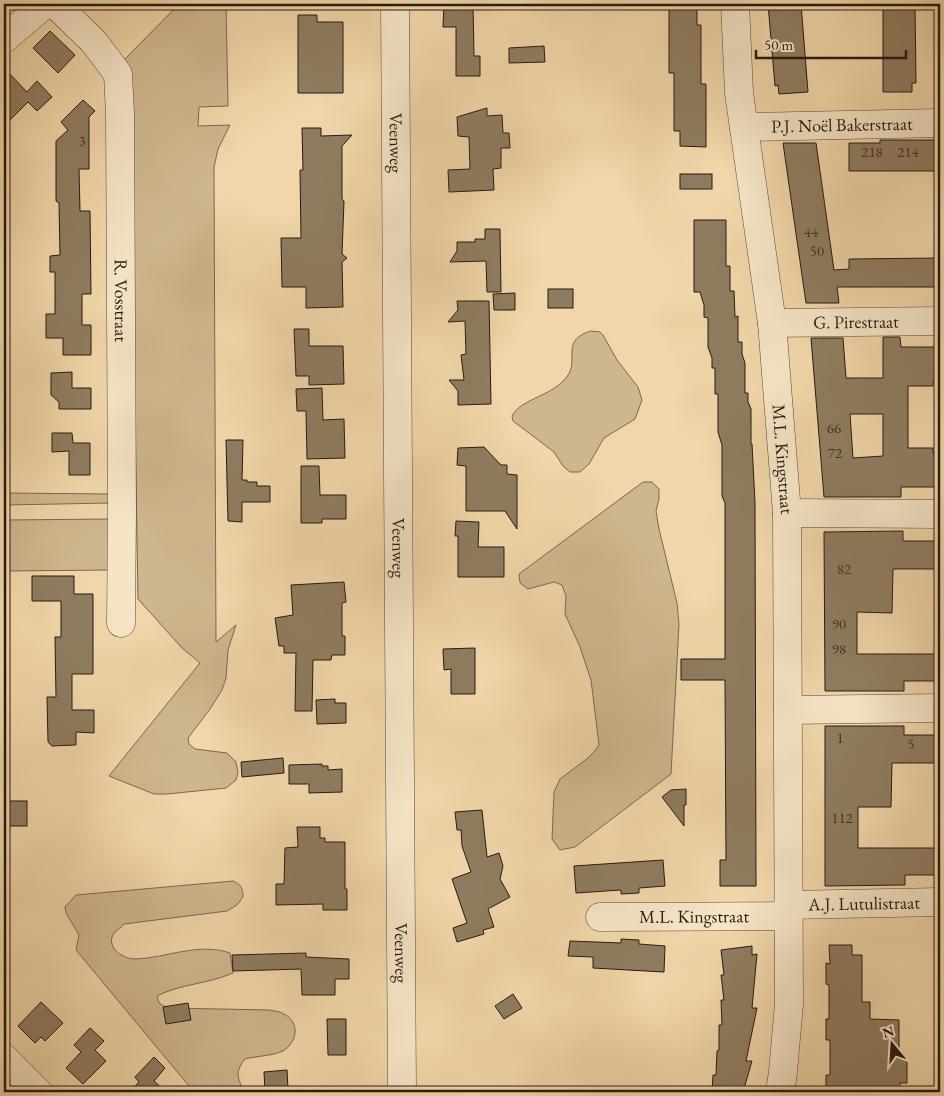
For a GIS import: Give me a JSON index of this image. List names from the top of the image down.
{
  "streets": {
    "street": [
      "P.J. Noël Bakerstraat",
      "Veenweg",
      "R. Vosstraat",
      "G. Pirestraat",
      "M.L. Kingstraat",
      "A.J. Lutulistraat"
    ]
  },
  "crossings": [
    ["P.J. Noël Bakerstraat", "M.L. Kingstraat"],
    ["G. Pirestraat", "M.L. Kingstraat"],
    ["M.L. Kingstraat", "A.J. Lutulistraat"]
  ],
  "house_numbers": [
    "3",
    "218",
    "214",
    "44",
    "50",
    "66",
    "72",
    "82",
    "90",
    "98",
    "1",
    "5",
    "112"
  ],
  "scale_bar": "50 m",
  "north": "top"
}
